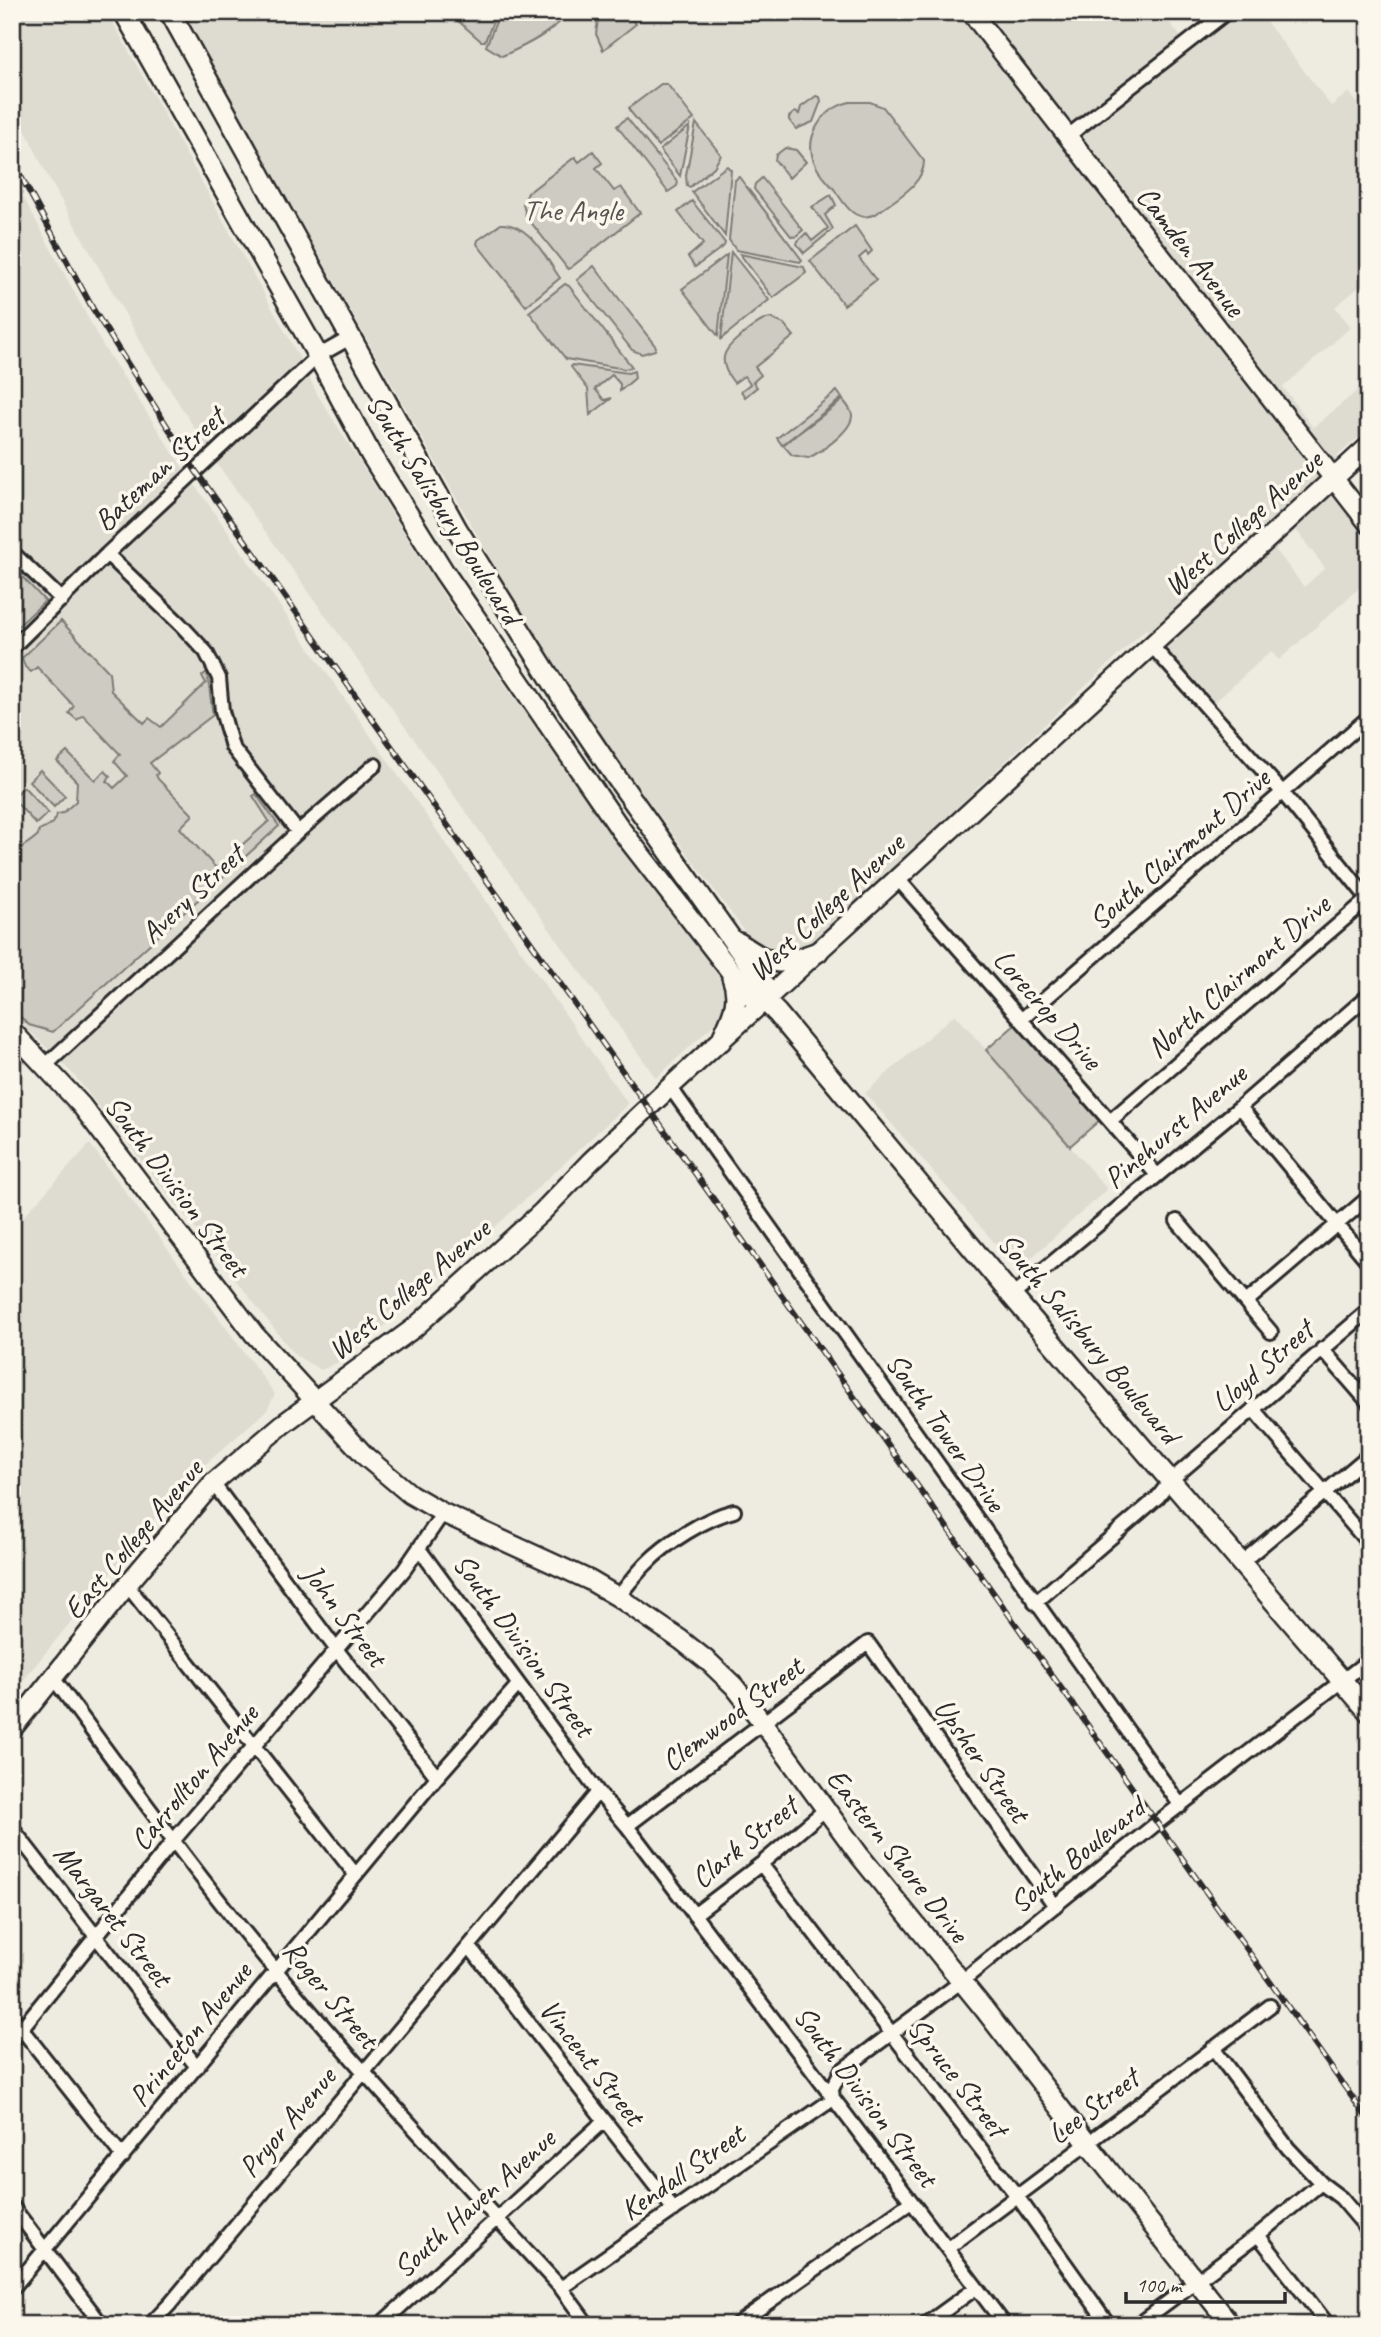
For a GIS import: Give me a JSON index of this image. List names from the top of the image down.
{
  "streets": {
    "main road": ["South Salisbury Boulevard"],
    "street": [
      "Camden Avenue",
      "Bateman Street",
      "West College Avenue",
      "South Clairmont Drive",
      "Avery Street",
      "North Clairmont Drive",
      "Lorecrop Drive",
      "Pinehurst Avenue",
      "South Division Street",
      "Lloyd Street",
      "South Tower Drive",
      "East College Avenue",
      "John Street",
      "Clemwood Street",
      "Upsher Street",
      "Carrollton Avenue",
      "Clark Street",
      "Eastern Shore Drive",
      "South Boulevard",
      "Margaret Street",
      "Roger Street",
      "Princeton Avenue",
      "Vincent Street",
      "Spruce Street",
      "Lee Street",
      "Pryor Avenue",
      "Kendall Street",
      "South Haven Avenue"
    ]
  },
  "crossings": [
    ["Camden Avenue", "West College Avenue"],
    ["Bateman Street", "South Salisbury Boulevard"],
    ["South Salisbury Boulevard", "West College Avenue"],
    ["South Salisbury Boulevard", "Pinehurst Avenue"],
    ["South Salisbury Boulevard", "Lloyd Street"],
    ["South Salisbury Boulevard", "South Boulevard"],
    ["West College Avenue", "Lorecrop Drive"],
    ["West College Avenue", "South Division Street"],
    ["West College Avenue", "South Tower Drive"],
    ["West College Avenue", "East College Avenue"],
    ["South Clairmont Drive", "Lorecrop Drive"],
    ["Avery Street", "South Division Street"],
    ["North Clairmont Drive", "Lorecrop Drive"],
    ["Lorecrop Drive", "Pinehurst Avenue"],
    ["South Division Street", "East College Avenue"],
    ["South Division Street", "Clemwood Street"],
    ["South Division Street", "Carrollton Avenue"],
    ["South Division Street", "Clark Street"],
    ["South Division Street", "Eastern Shore Drive"],
    ["South Division Street", "South Boulevard"],
    ["South Division Street", "Princeton Avenue"],
    ["South Division Street", "Lee Street"],
    ["South Division Street", "Pryor Avenue"],
    ["South Division Street", "Kendall Street"],
    ["Lloyd Street", "South Tower Drive"],
    ["South Tower Drive", "South Boulevard"],
    ["East College Avenue", "John Street"],
    ["East College Avenue", "Roger Street"],
    ["John Street", "Carrollton Avenue"],
    ["John Street", "Princeton Avenue"],
    ["Clemwood Street", "Upsher Street"],
    ["Clemwood Street", "Eastern Shore Drive"],
    ["Upsher Street", "South Boulevard"],
    ["Carrollton Avenue", "Margaret Street"],
    ["Carrollton Avenue", "Roger Street"],
    ["Clark Street", "Eastern Shore Drive"],
    ["Clark Street", "Spruce Street"],
    ["Eastern Shore Drive", "South Boulevard"],
    ["Eastern Shore Drive", "Lee Street"],
    ["South Boulevard", "Spruce Street"],
    ["South Boulevard", "Kendall Street"],
    ["Margaret Street", "Princeton Avenue"],
    ["Roger Street", "Princeton Avenue"],
    ["Roger Street", "Pryor Avenue"],
    ["Roger Street", "Kendall Street"],
    ["Roger Street", "South Haven Avenue"],
    ["Vincent Street", "Pryor Avenue"],
    ["Vincent Street", "Kendall Street"],
    ["Vincent Street", "South Haven Avenue"],
    ["Spruce Street", "Lee Street"]
  ],
  "parks": ["The Angle"],
  "scale_bar": "100 m"
}
